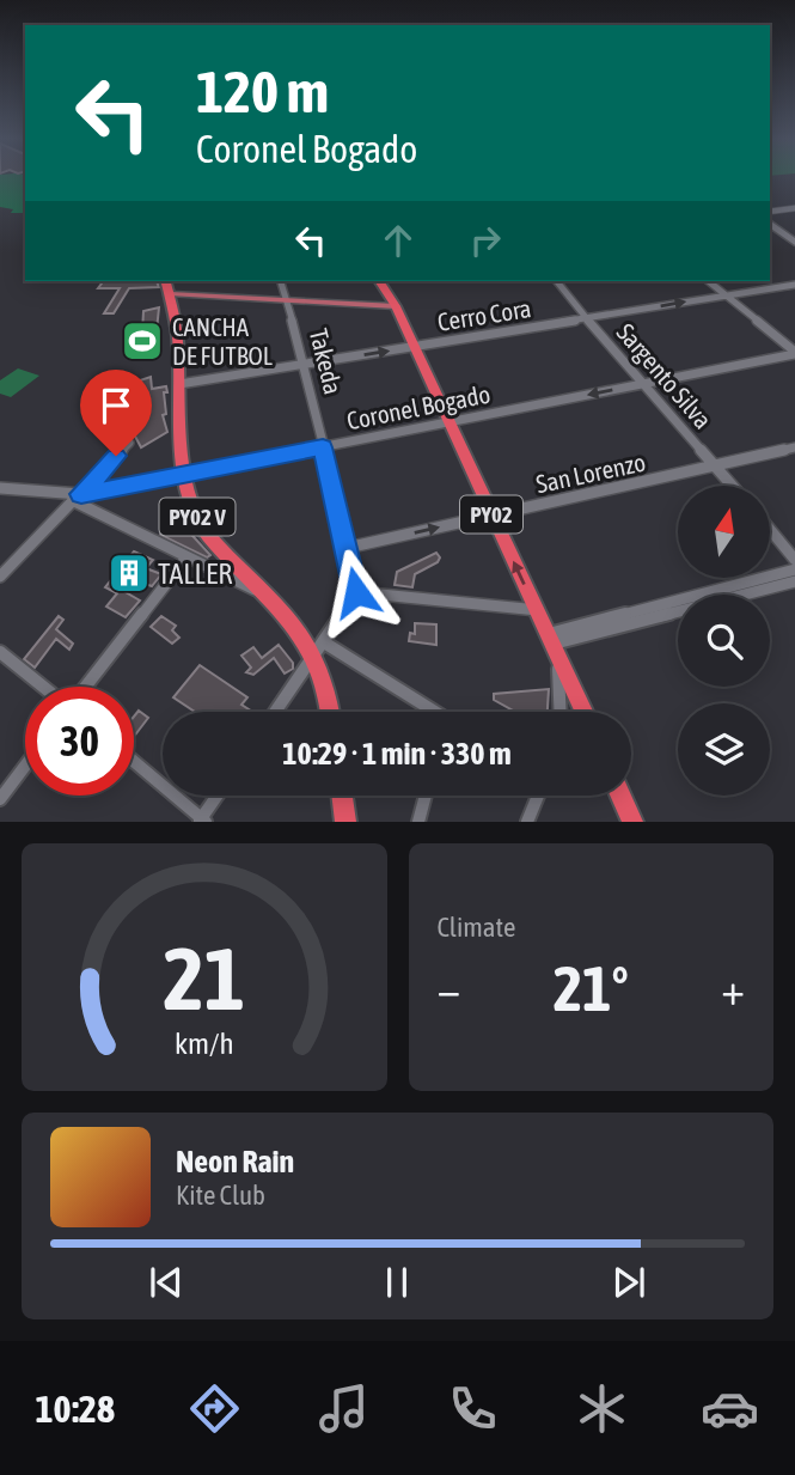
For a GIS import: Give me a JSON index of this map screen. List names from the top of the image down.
{
  "streets": {
    "highway": ["PY02", "PY02 V"],
    "street": [
      "Cerro Cora",
      "Takeda",
      "Sargento Silva",
      "Coronel Bogado",
      "San Lorenzo"
    ]
  },
  "crossings": [
    ["Cerro Cora", "Takeda"],
    ["Cerro Cora", "Sargento Silva"],
    ["Cerro Cora", "PY02"],
    ["Cerro Cora", "PY02 V"],
    ["Takeda", "Coronel Bogado"],
    ["Takeda", "San Lorenzo"],
    ["Sargento Silva", "Coronel Bogado"],
    ["Sargento Silva", "San Lorenzo"],
    ["Coronel Bogado", "PY02"],
    ["Coronel Bogado", "PY02 V"],
    ["San Lorenzo", "PY02"]
  ],
  "one_way": ["Cerro Cora"],
  "places": {
    "sports": ["CANCHA DE FUTBOL"],
    "building": ["TALLER"]
  },
  "north": "top",
  "page": {
    "turn": ["120 m", "Coronel Bogado"],
    "limit": "30",
    "trip": "10:29 · 1 min · 330 m",
    "tile": "Climate",
    "heat": ["−", "21°", "+"],
    "song": ["Neon Rain", "Kite Club"],
    "tabs": "10:28",
    "gauge": ["21", "km/h"]
  }
}
